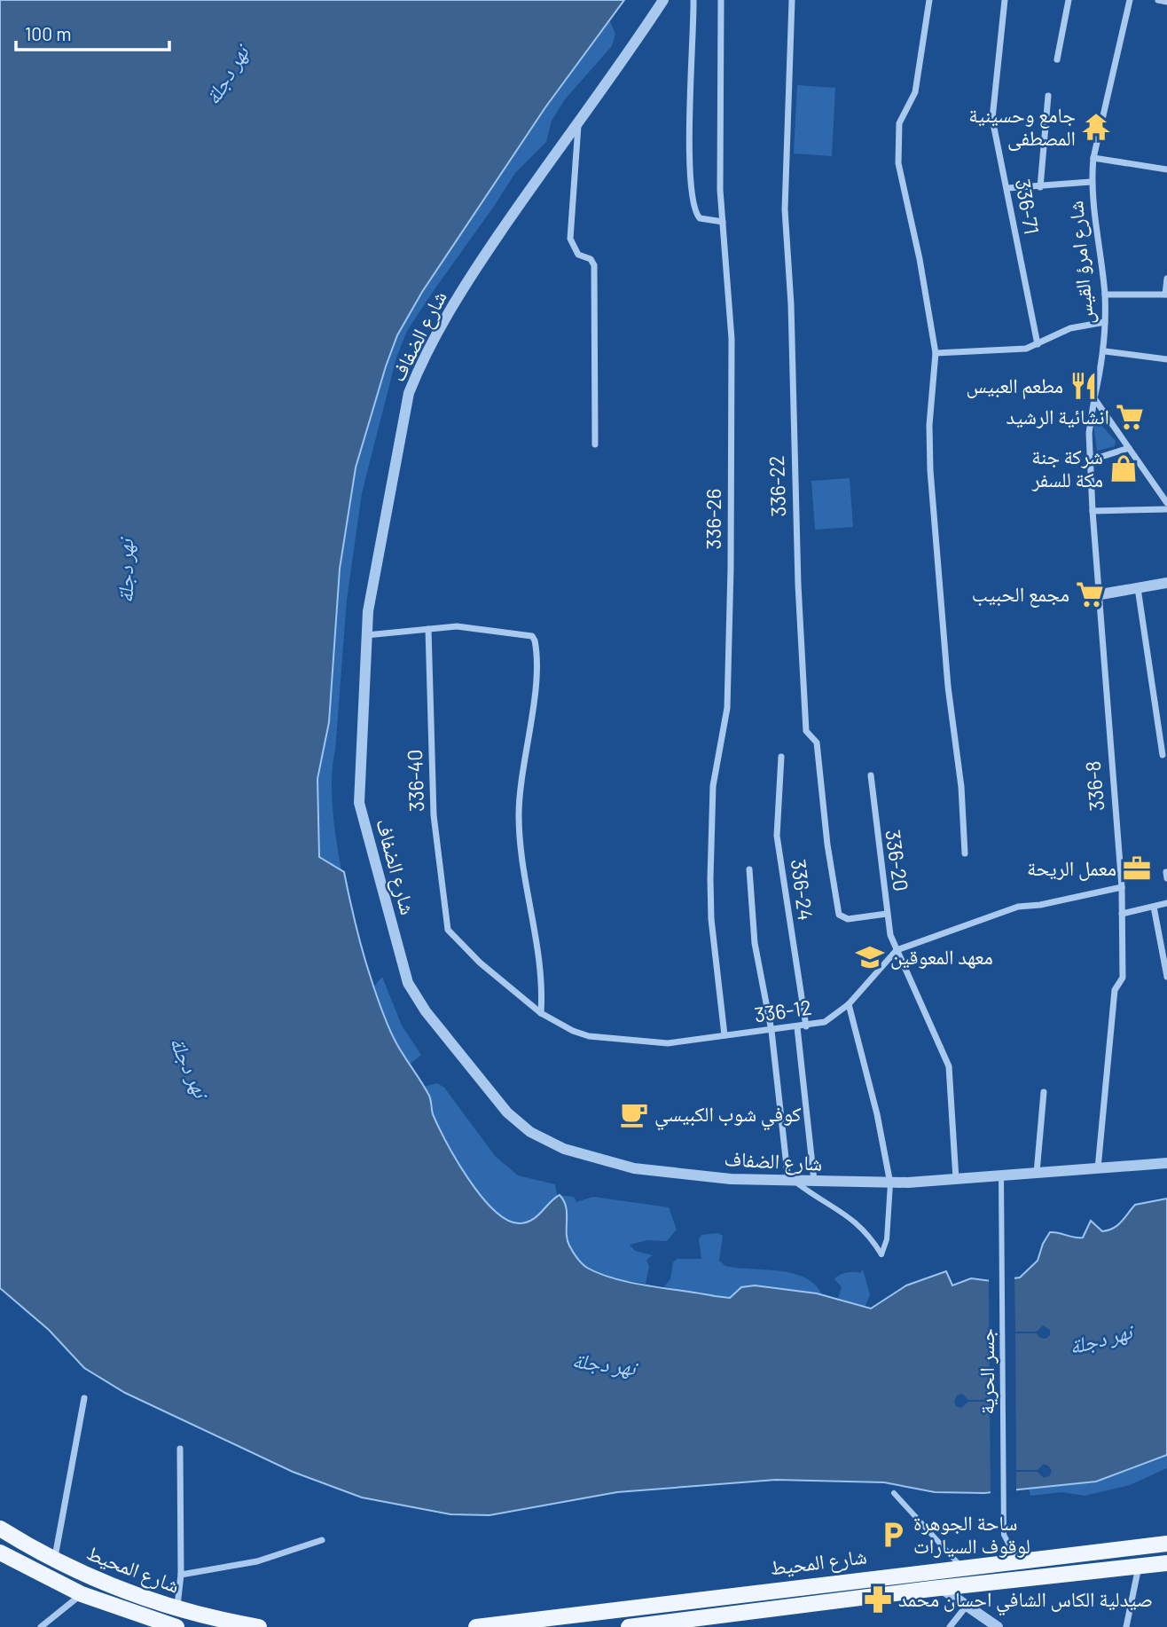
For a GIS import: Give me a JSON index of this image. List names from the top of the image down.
{
  "streets": {
    "main road": ["شارع المحيط"],
    "street": [
      "336-71",
      "شارع امرؤ القيس",
      "شارع الضفاف",
      "336-22",
      "336-26",
      "336-40",
      "336-8",
      "336-20",
      "336-24",
      "336-12",
      "جسر الحرية"
    ]
  },
  "crossings": [
    ["شارع امرؤ القيس", "336-8"],
    ["شارع الضفاف", "336-8"],
    ["شارع الضفاف", "336-20"],
    ["شارع الضفاف", "جسر الحرية"],
    ["336-22", "336-20"],
    ["336-26", "336-12"],
    ["336-40", "336-12"],
    ["336-8", "336-12"],
    ["336-20", "336-12"],
    ["336-24", "336-12"],
    ["جسر الحرية", "شارع المحيط"]
  ],
  "water": ["نهر دجلة"],
  "places": {
    "temple": ["جامع وحسينية المصطفى"],
    "restaurant": ["مطعم العبيس"],
    "supermarket": ["انشائية الرشيد", "مجمع الحبيب"],
    "shop": ["شركة جنة مكة للسفر"],
    "office": ["معمل الريحة"],
    "school or university": ["معهد المعوقين"],
    "cafe": ["كوفي شوب الكبيسي"],
    "parking": ["ساحة الجوهرة لوقوف السيارات"],
    "pharmacy": ["صيدلية الكاس الشافي احسان محمد"]
  },
  "scale_bar": "100 m"
}
